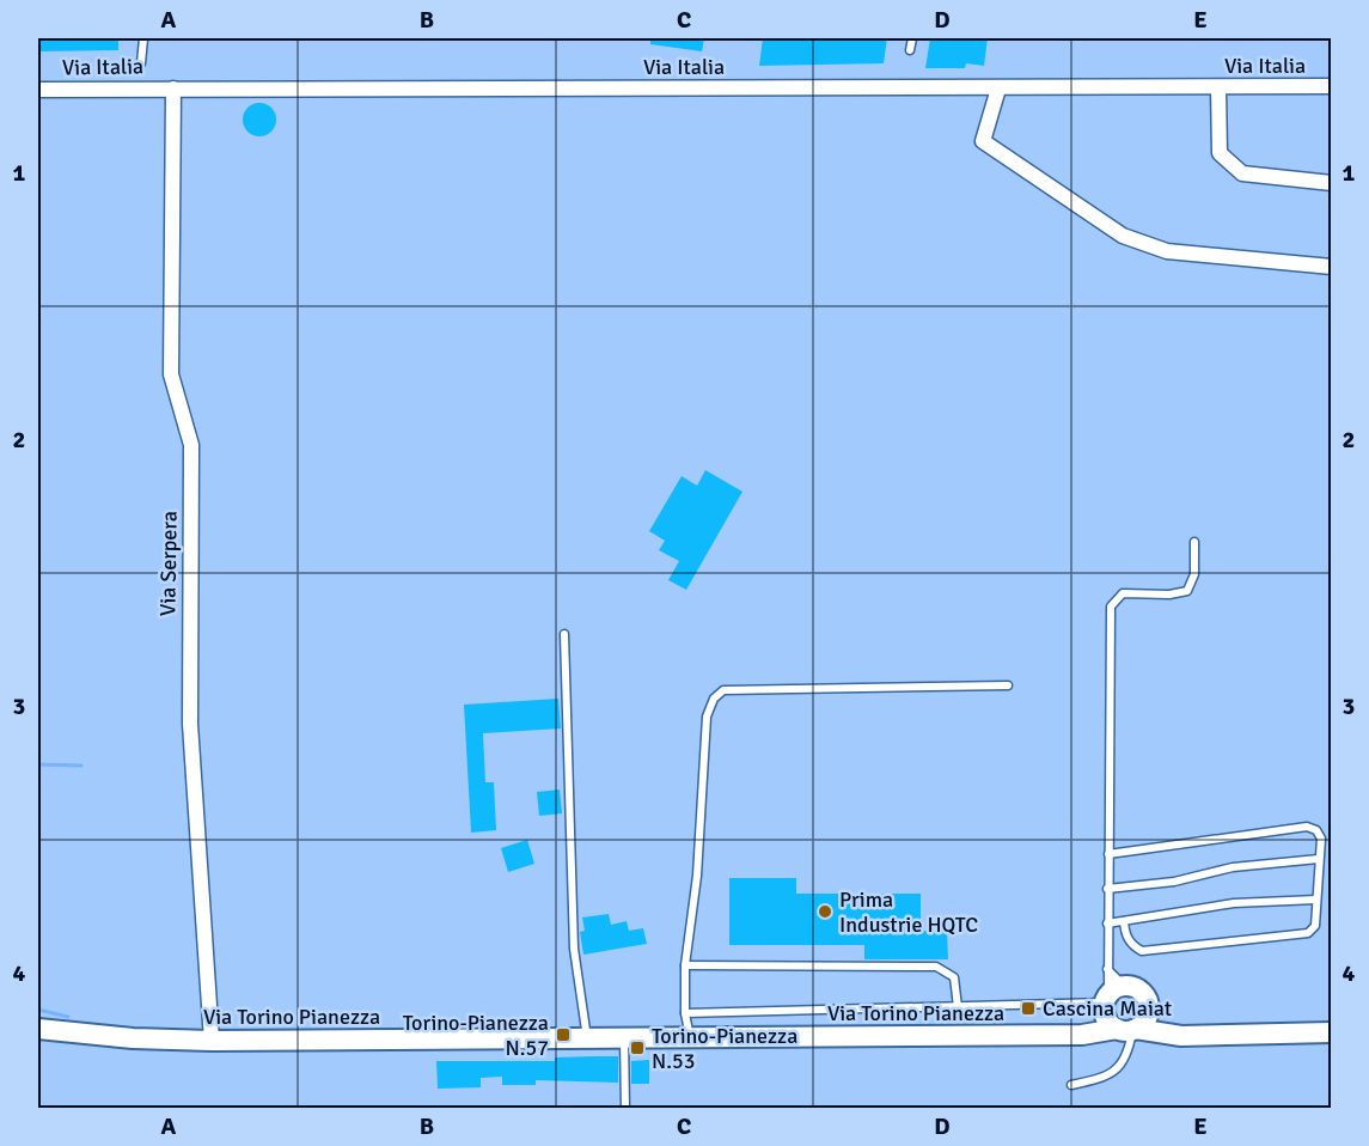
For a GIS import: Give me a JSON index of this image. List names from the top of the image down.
{
  "streets": {
    "main road": ["Via Torino Pianezza"],
    "street": ["Via Italia", "Via Serpera"]
  },
  "crossings": [
    ["Via Italia", "Via Serpera"],
    ["Via Serpera", "Via Torino Pianezza"]
  ],
  "places": {
    "other": ["Prima Industrie HQTC"],
    "transit": ["Cascina Maiat", "Torino-Pianezza N.57", "Torino-Pianezza N.53"]
  },
  "grid": {
    "columns": [
      "A",
      "B",
      "C",
      "D",
      "E"
    ],
    "rows": [
      "1",
      "2",
      "3",
      "4"
    ]
  }
}
